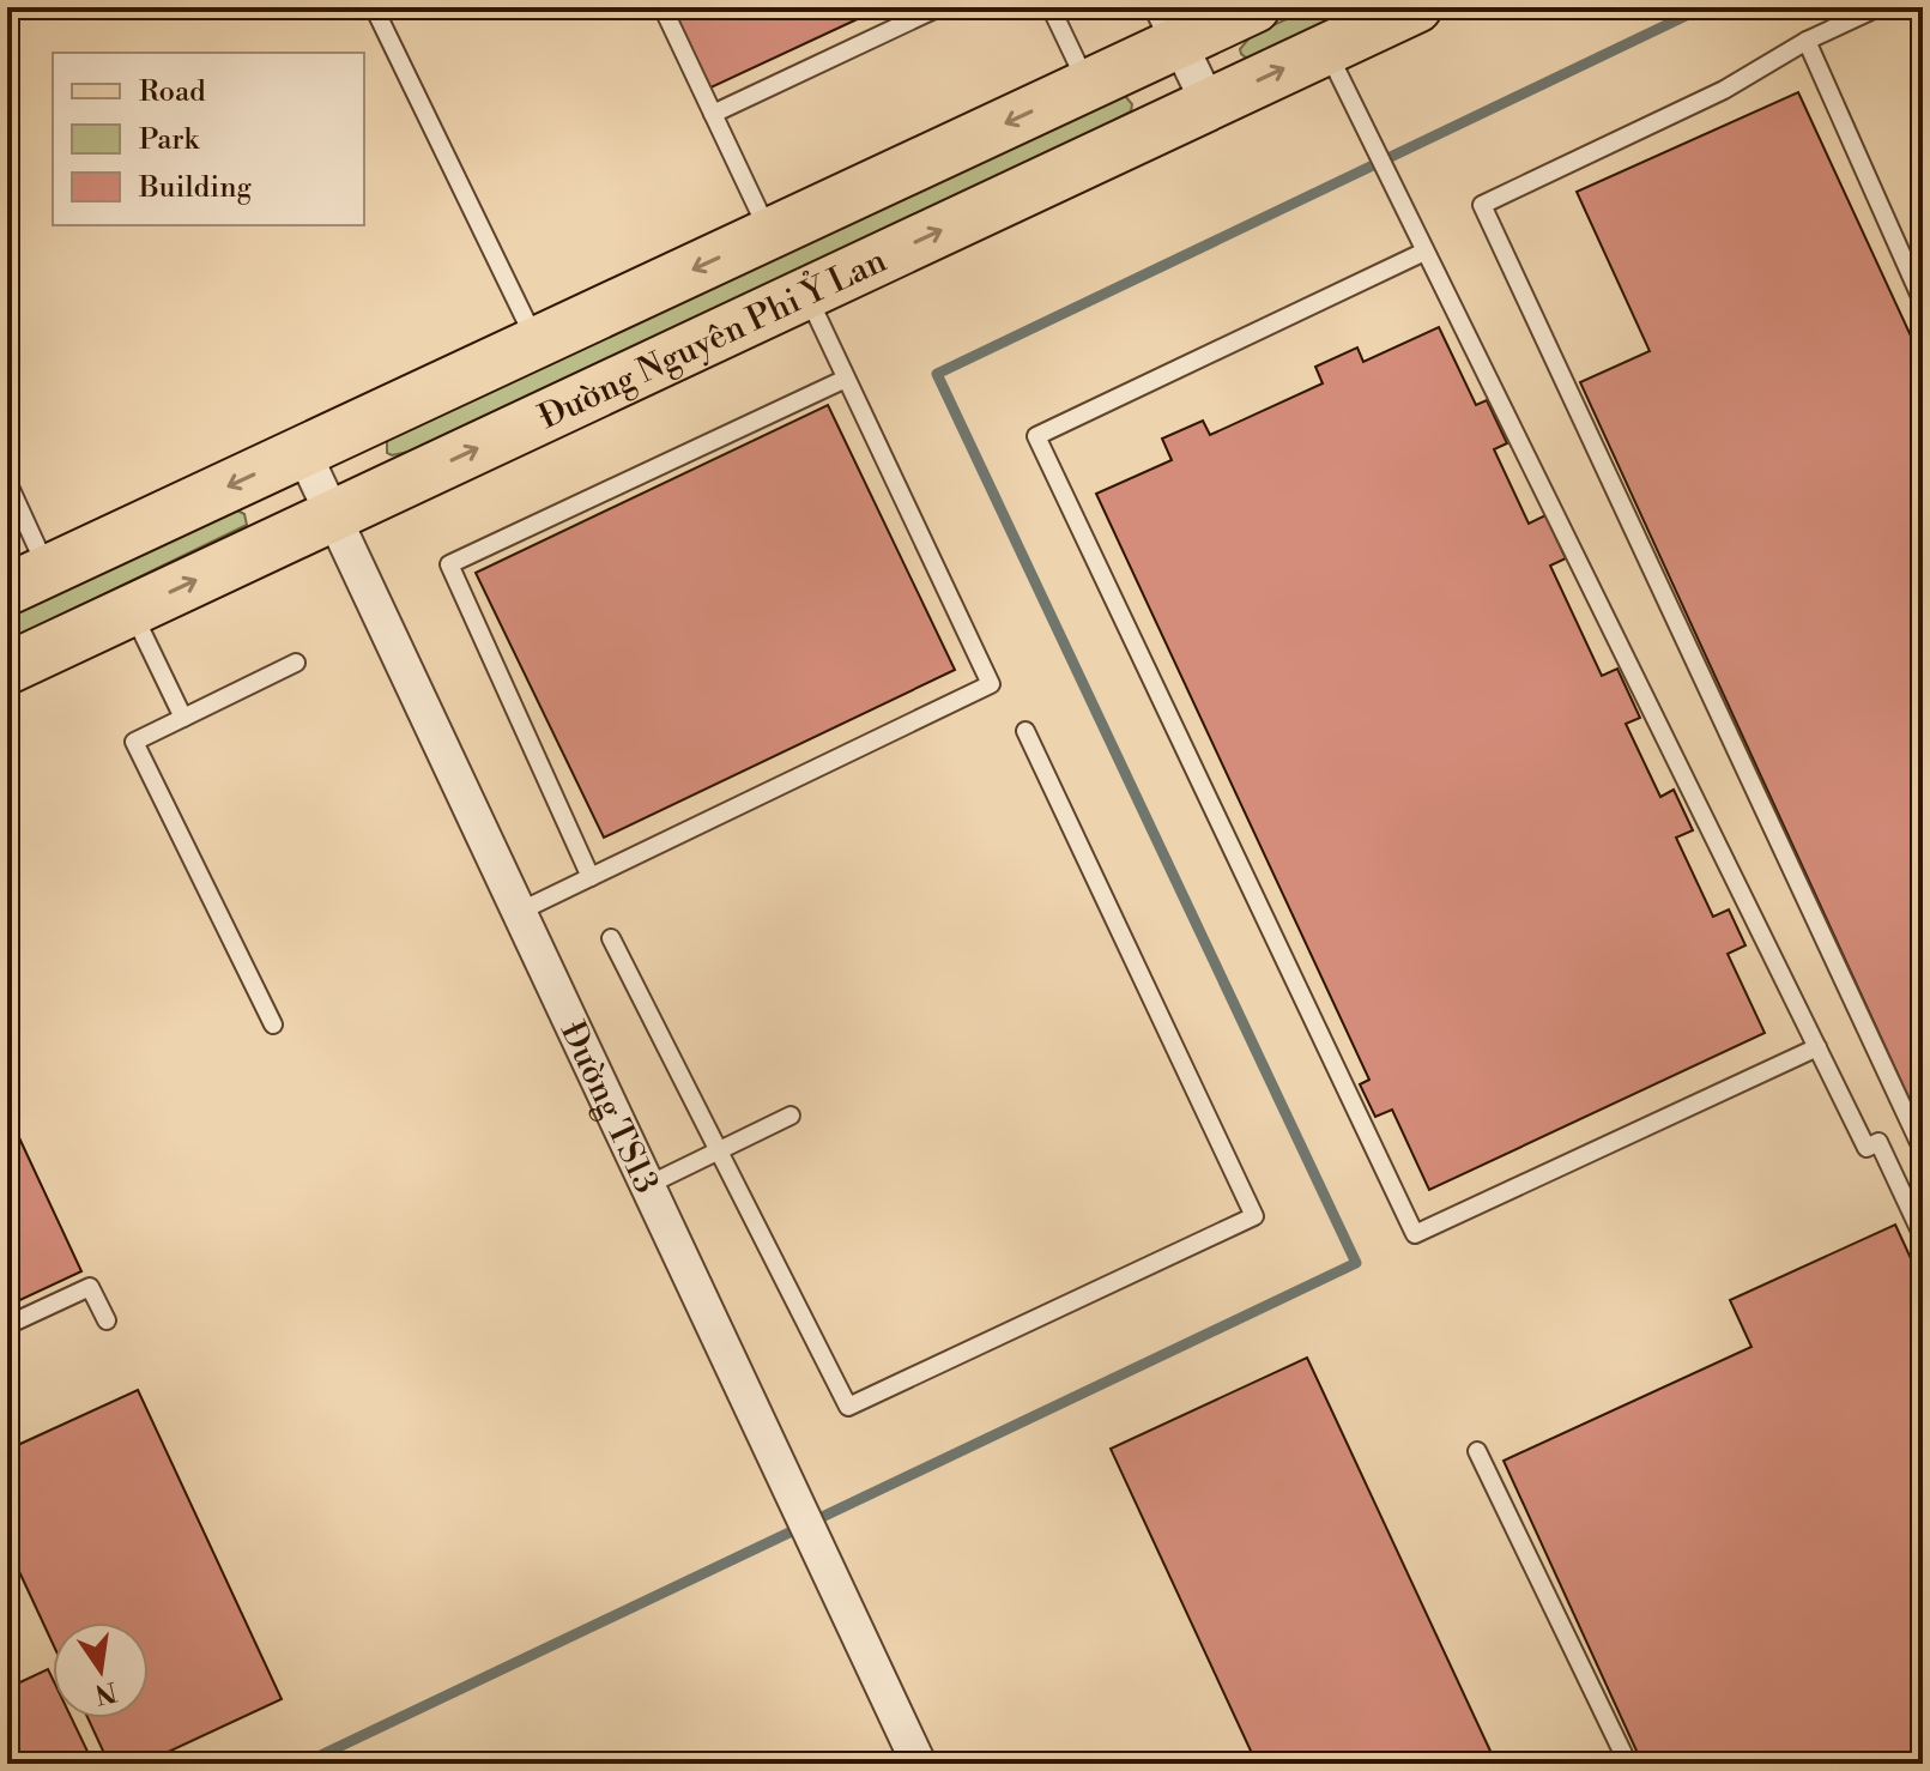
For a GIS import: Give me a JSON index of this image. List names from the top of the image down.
{
  "streets": {
    "main road": ["Đường Nguyên Phi Ỷ Lan"],
    "street": ["Đường TS13"]
  },
  "crossings": [
    ["Đường Nguyên Phi Ỷ Lan", "Đường TS13"]
  ],
  "legend": ["Road", "Park", "Building"],
  "north": "bottom"
}
